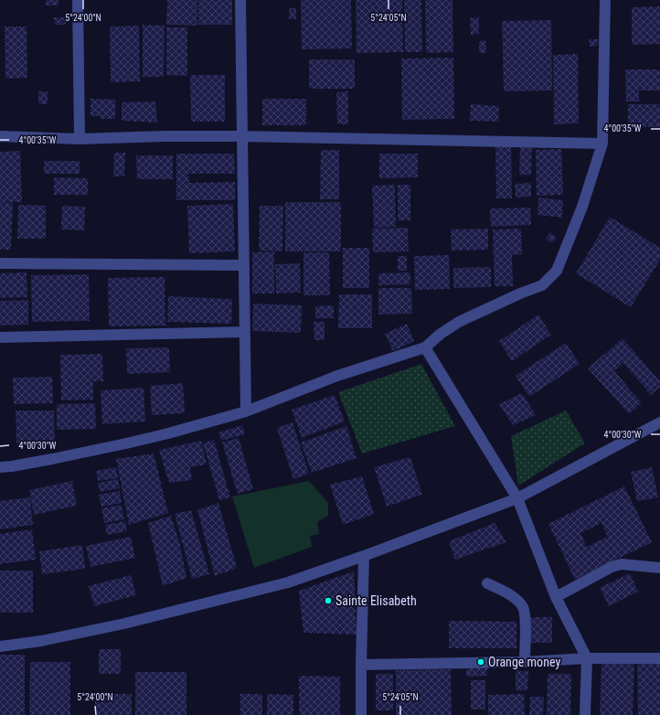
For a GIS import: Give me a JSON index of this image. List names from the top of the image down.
{
  "places": ["Sainte Elisabeth", "Orange money"],
  "coordinates": [
    "5°24'00\"N",
    "5°24'05\"N",
    "4°00'35\"W",
    "4°00'30\"W"
  ]
}
